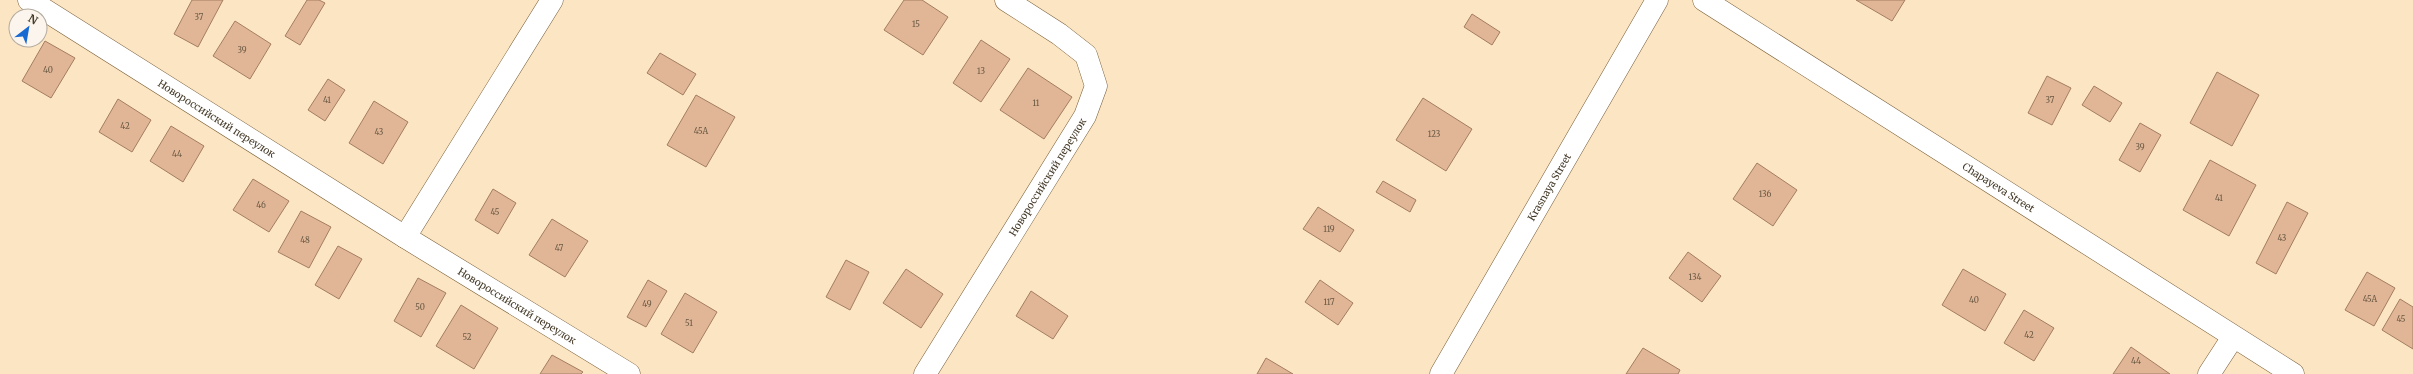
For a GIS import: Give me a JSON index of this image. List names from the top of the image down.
{
  "streets": {
    "street": ["Новороссийский переулок", "Krasnaya Street", "Chapayeva Street"]
  },
  "house_numbers": [
    "37",
    "15",
    "39",
    "40",
    "13",
    "41",
    "37",
    "11",
    "42",
    "45А",
    "43",
    "123",
    "39",
    "44",
    "136",
    "41",
    "46",
    "45",
    "119",
    "43",
    "48",
    "47",
    "134",
    "45А",
    "40",
    "117",
    "49",
    "50",
    "45",
    "51",
    "42",
    "52",
    "44"
  ],
  "north": "top right"
}
